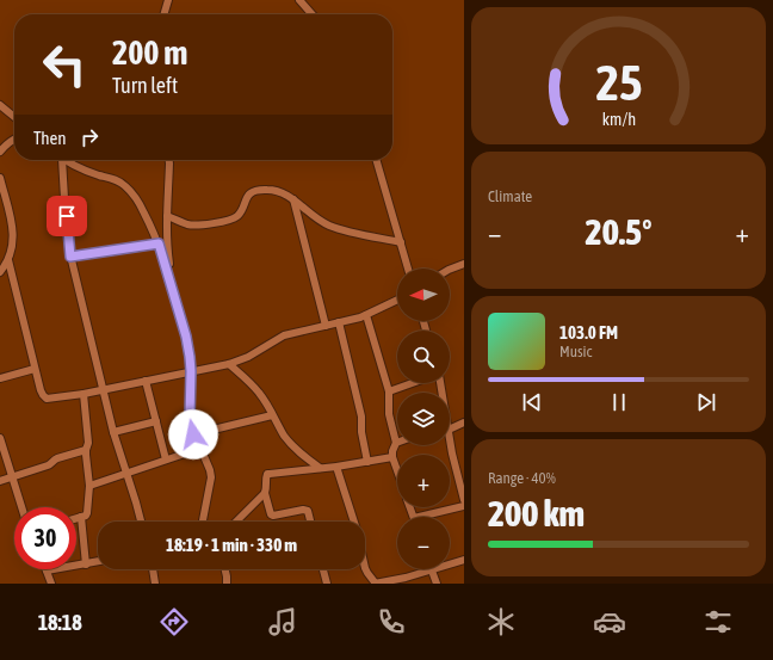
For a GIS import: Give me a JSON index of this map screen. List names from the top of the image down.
{
  "north": "left",
  "page": {
    "turn": ["200 m", "Turn left"],
    "then": "Then",
    "tile": [
      "Climate",
      ["Range · 40%", "200 km"]
    ],
    "heat": ["−", "20.5°", "+"],
    "map_buttons": ["+", "−"],
    "song": ["103.0 FM", "Music"],
    "limit": "30",
    "trip": "18:19 · 1 min · 330 m",
    "tabs": "18:18",
    "gauge": ["25", "km/h"]
  }
}
